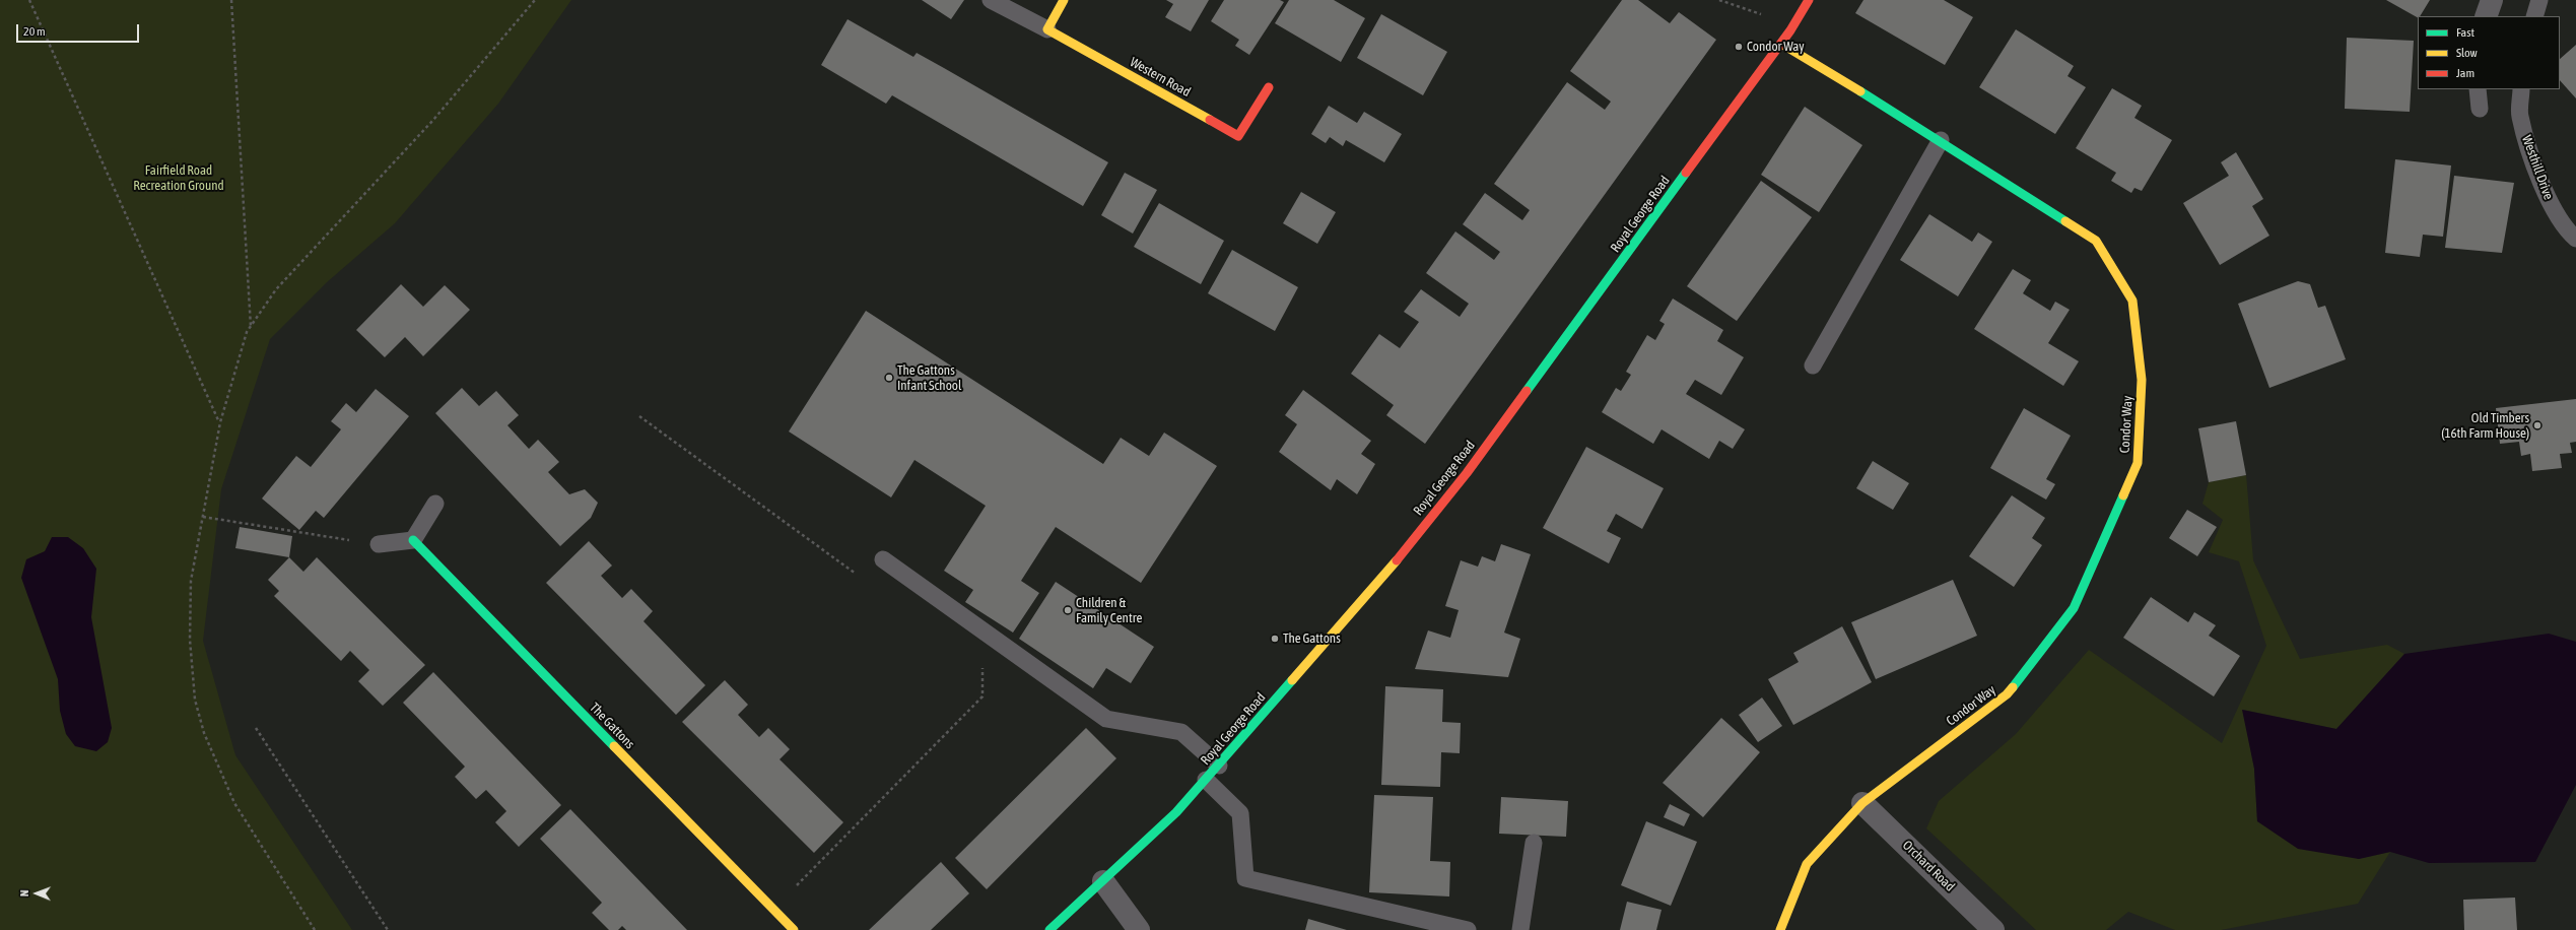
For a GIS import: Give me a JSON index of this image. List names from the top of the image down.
{
  "streets": {
    "street": [
      "Western Road",
      "Royal George Road",
      "Condor Way",
      "The Gattons",
      "Orchard Road"
    ],
    "lane": ["Westhill Drive"]
  },
  "crossings": [
    ["Royal George Road", "Condor Way"],
    ["Condor Way", "Orchard Road"]
  ],
  "parks": ["Fairfield Road Recreation Ground"],
  "places": [
    "Condor Way",
    "The Gattons Infant School",
    "Old Timbers (16th Farm House)",
    "Children & Family Centre",
    "The Gattons"
  ],
  "legend": ["Fast", "Slow", "Jam"],
  "scale_bar": "20 m",
  "north": "left"
}
